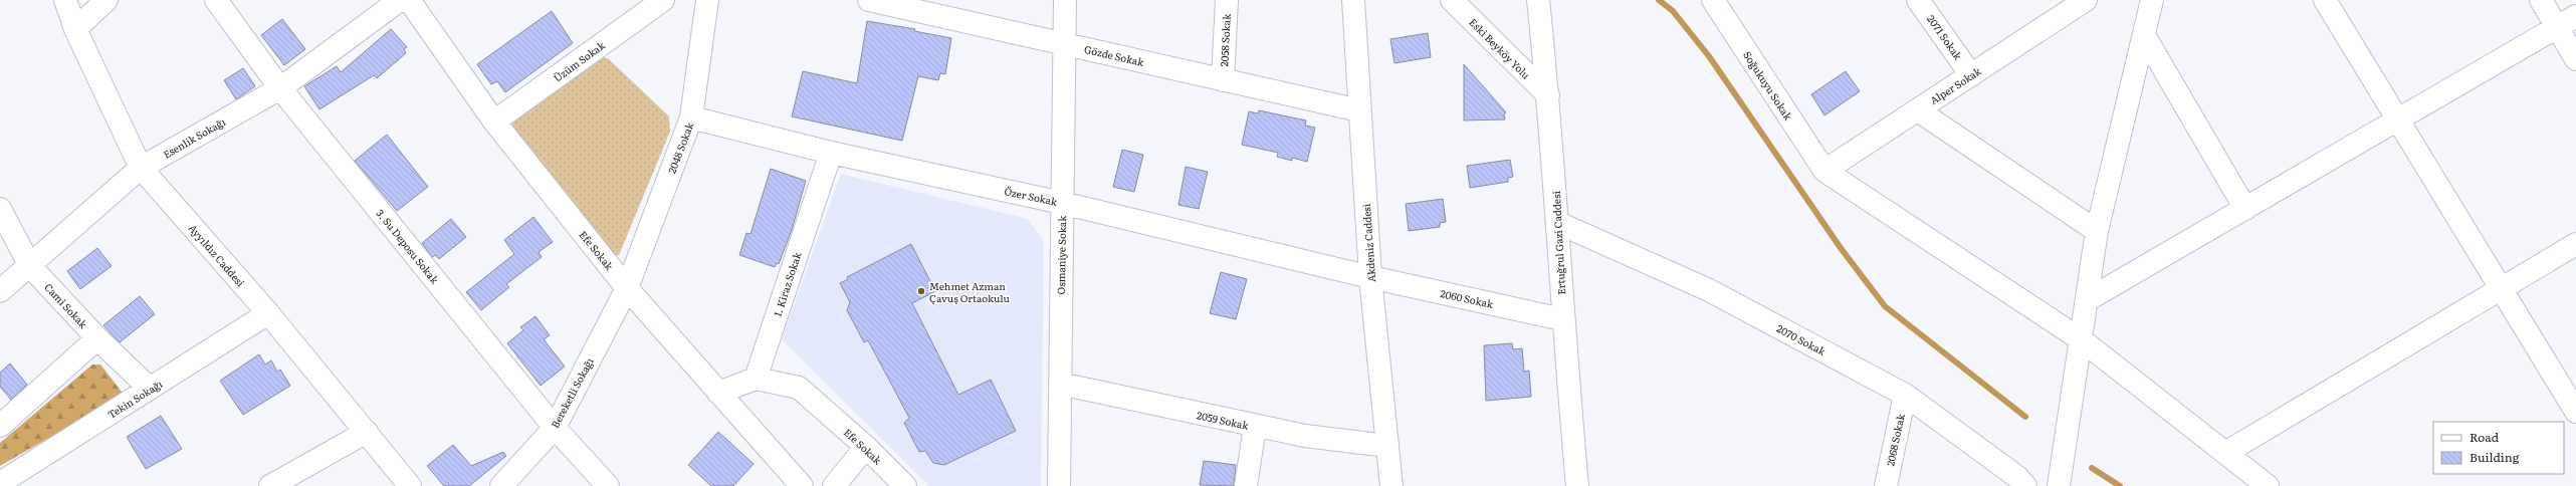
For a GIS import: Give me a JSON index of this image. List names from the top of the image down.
{
  "streets": {
    "street": [
      "2071 Sokak",
      "2058 Sokak",
      "Eski Beyköy Yolu",
      "Gözde Sokak",
      "Üzüm Sokak",
      "Soğukuyu Sokak",
      "Alper Sokak",
      "Esenlik Sokağı",
      "2048 Sokak",
      "Özer Sokak",
      "Akdeniz Caddesi",
      "Ertuğrul Gazi Caddesi",
      "3. Su Deposu Sokak",
      "Efe Sokak",
      "Ayyıldız Caddesi",
      "Osmaniye Sokak",
      "1. Kiraz Sokak",
      "2060 Sokak",
      "Cami Sokak",
      "2070 Sokak",
      "Bereketli Sokağı",
      "Tekin Sokağı",
      "2059 Sokak",
      "2068 Sokak"
    ]
  },
  "crossings": [
    ["2071 Sokak", "Alper Sokak"],
    ["2058 Sokak", "Gözde Sokak"],
    ["Eski Beyköy Yolu", "Ertuğrul Gazi Caddesi"],
    ["Gözde Sokak", "Akdeniz Caddesi"],
    ["Gözde Sokak", "Osmaniye Sokak"],
    ["Üzüm Sokak", "Efe Sokak"],
    ["Soğukuyu Sokak", "Alper Sokak"],
    ["Esenlik Sokağı", "3. Su Deposu Sokak"],
    ["Esenlik Sokağı", "Ayyıldız Caddesi"],
    ["Esenlik Sokağı", "Cami Sokak"],
    ["2048 Sokak", "Özer Sokak"],
    ["2048 Sokak", "Efe Sokak"],
    ["2048 Sokak", "Bereketli Sokağı"],
    ["Özer Sokak", "Akdeniz Caddesi"],
    ["Özer Sokak", "Osmaniye Sokak"],
    ["Özer Sokak", "1. Kiraz Sokak"],
    ["Özer Sokak", "2060 Sokak"],
    ["Akdeniz Caddesi", "2060 Sokak"],
    ["Akdeniz Caddesi", "2059 Sokak"],
    ["Ertuğrul Gazi Caddesi", "2060 Sokak"],
    ["Ertuğrul Gazi Caddesi", "2070 Sokak"],
    ["3. Su Deposu Sokak", "Bereketli Sokağı"],
    ["Efe Sokak", "1. Kiraz Sokak"],
    ["Efe Sokak", "Bereketli Sokağı"],
    ["Ayyıldız Caddesi", "Tekin Sokağı"],
    ["Osmaniye Sokak", "2059 Sokak"],
    ["Cami Sokak", "Tekin Sokağı"],
    ["2070 Sokak", "2068 Sokak"]
  ],
  "places": ["Mehmet Azman Çavuş Ortaokulu"],
  "legend": ["Road", "Building"]
}
